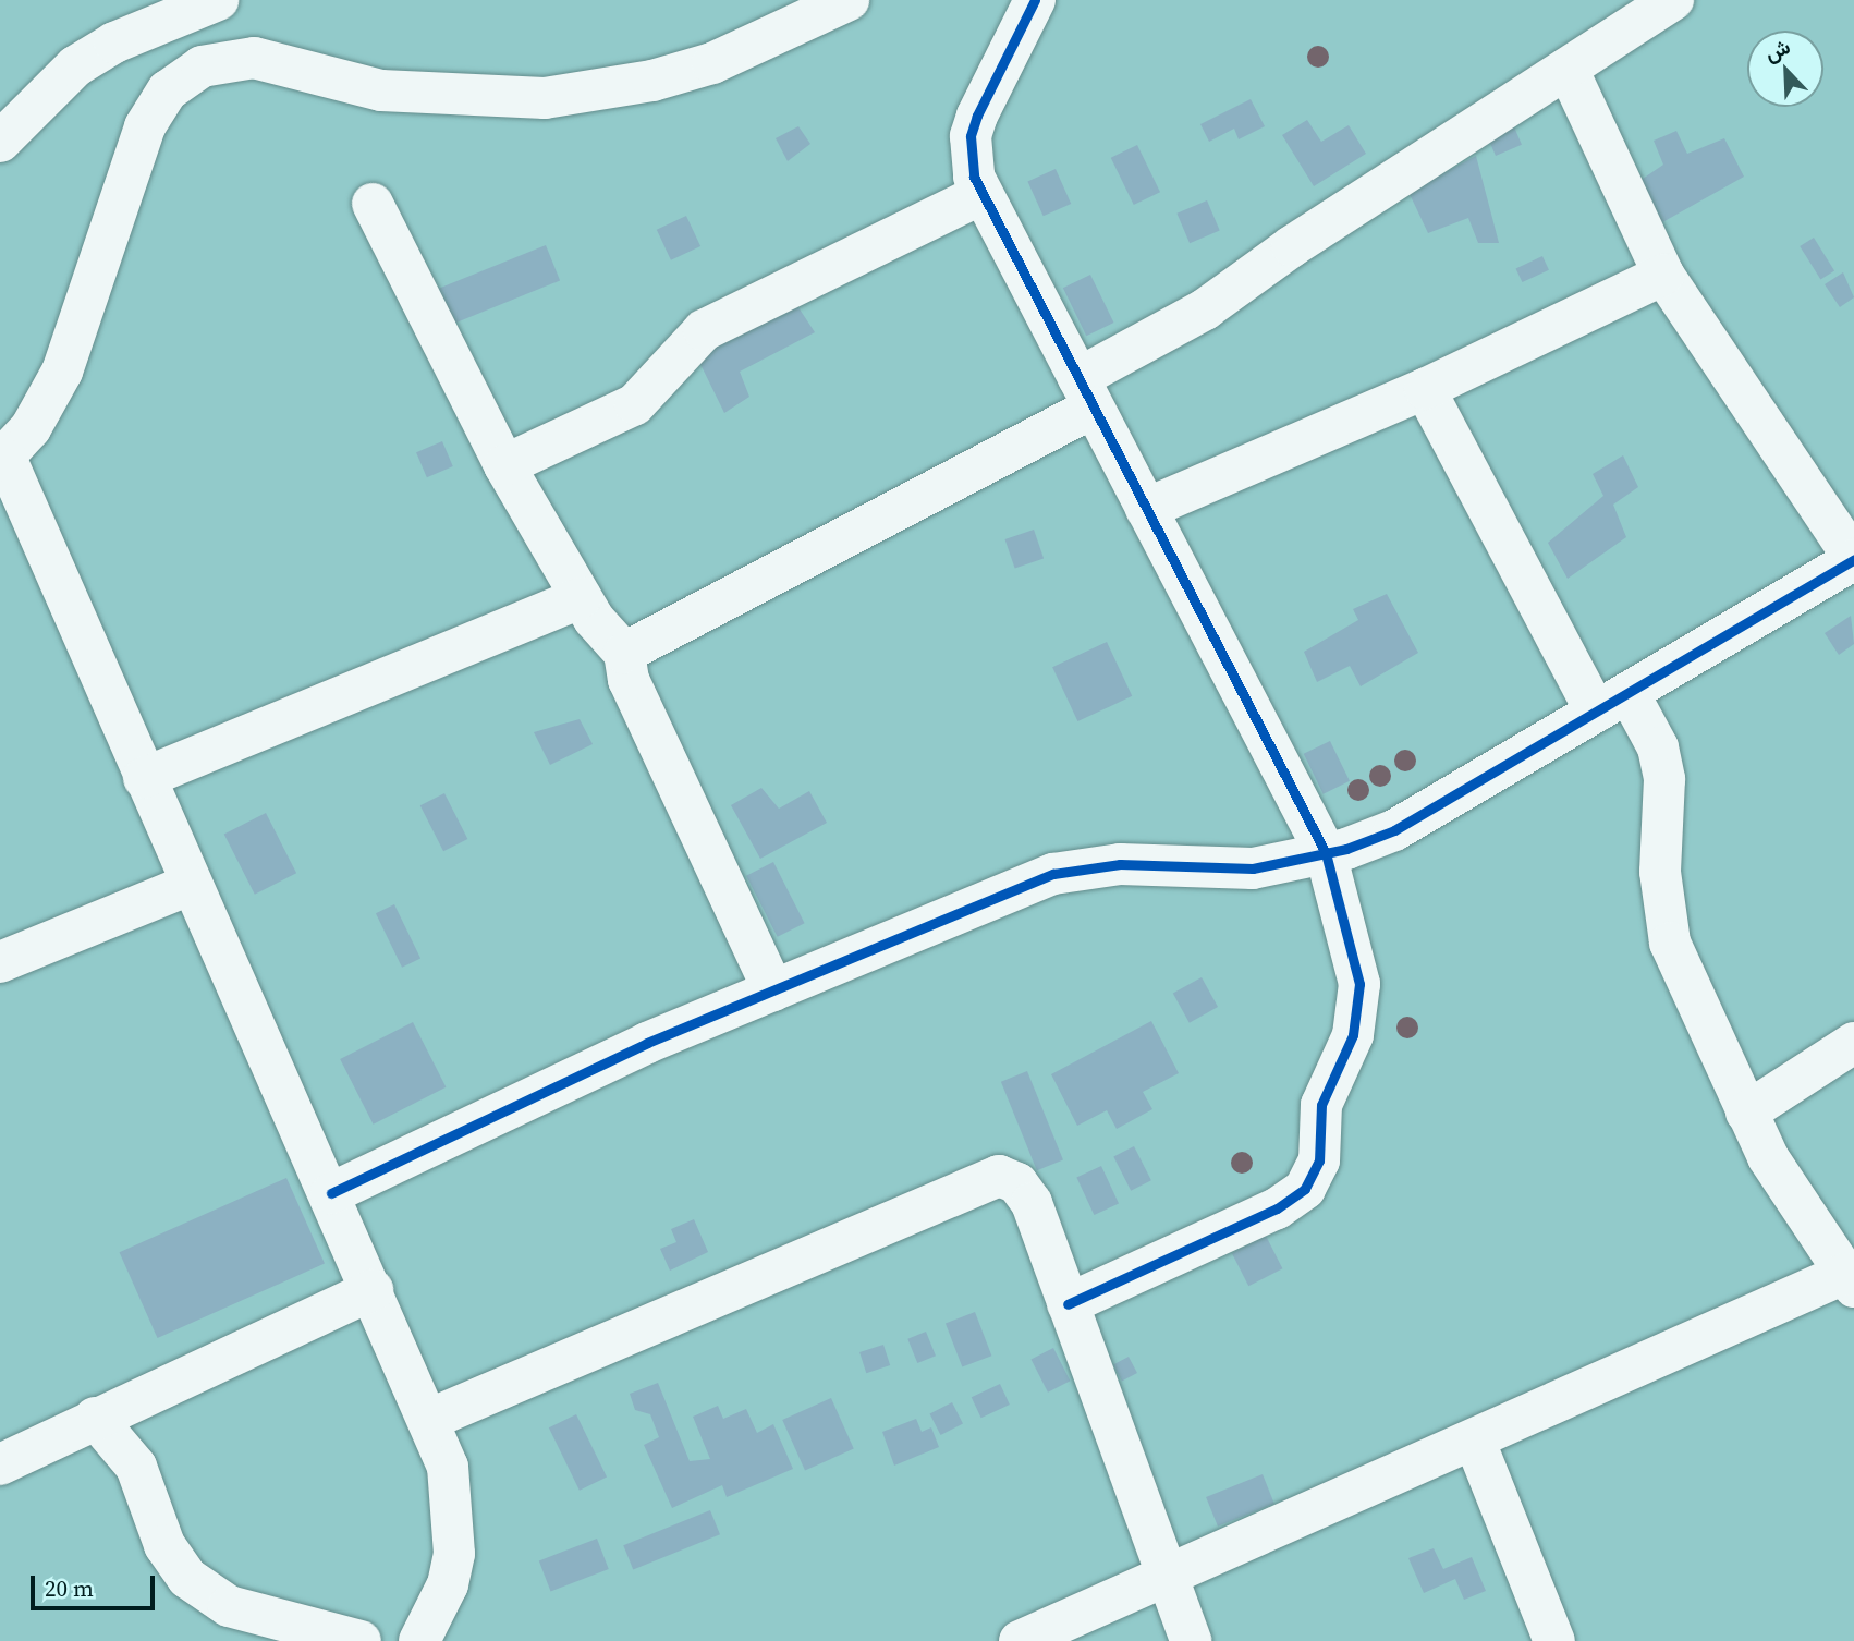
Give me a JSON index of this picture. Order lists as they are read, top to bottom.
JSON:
{
  "scale_bar": "20 m",
  "north": "top left"
}
